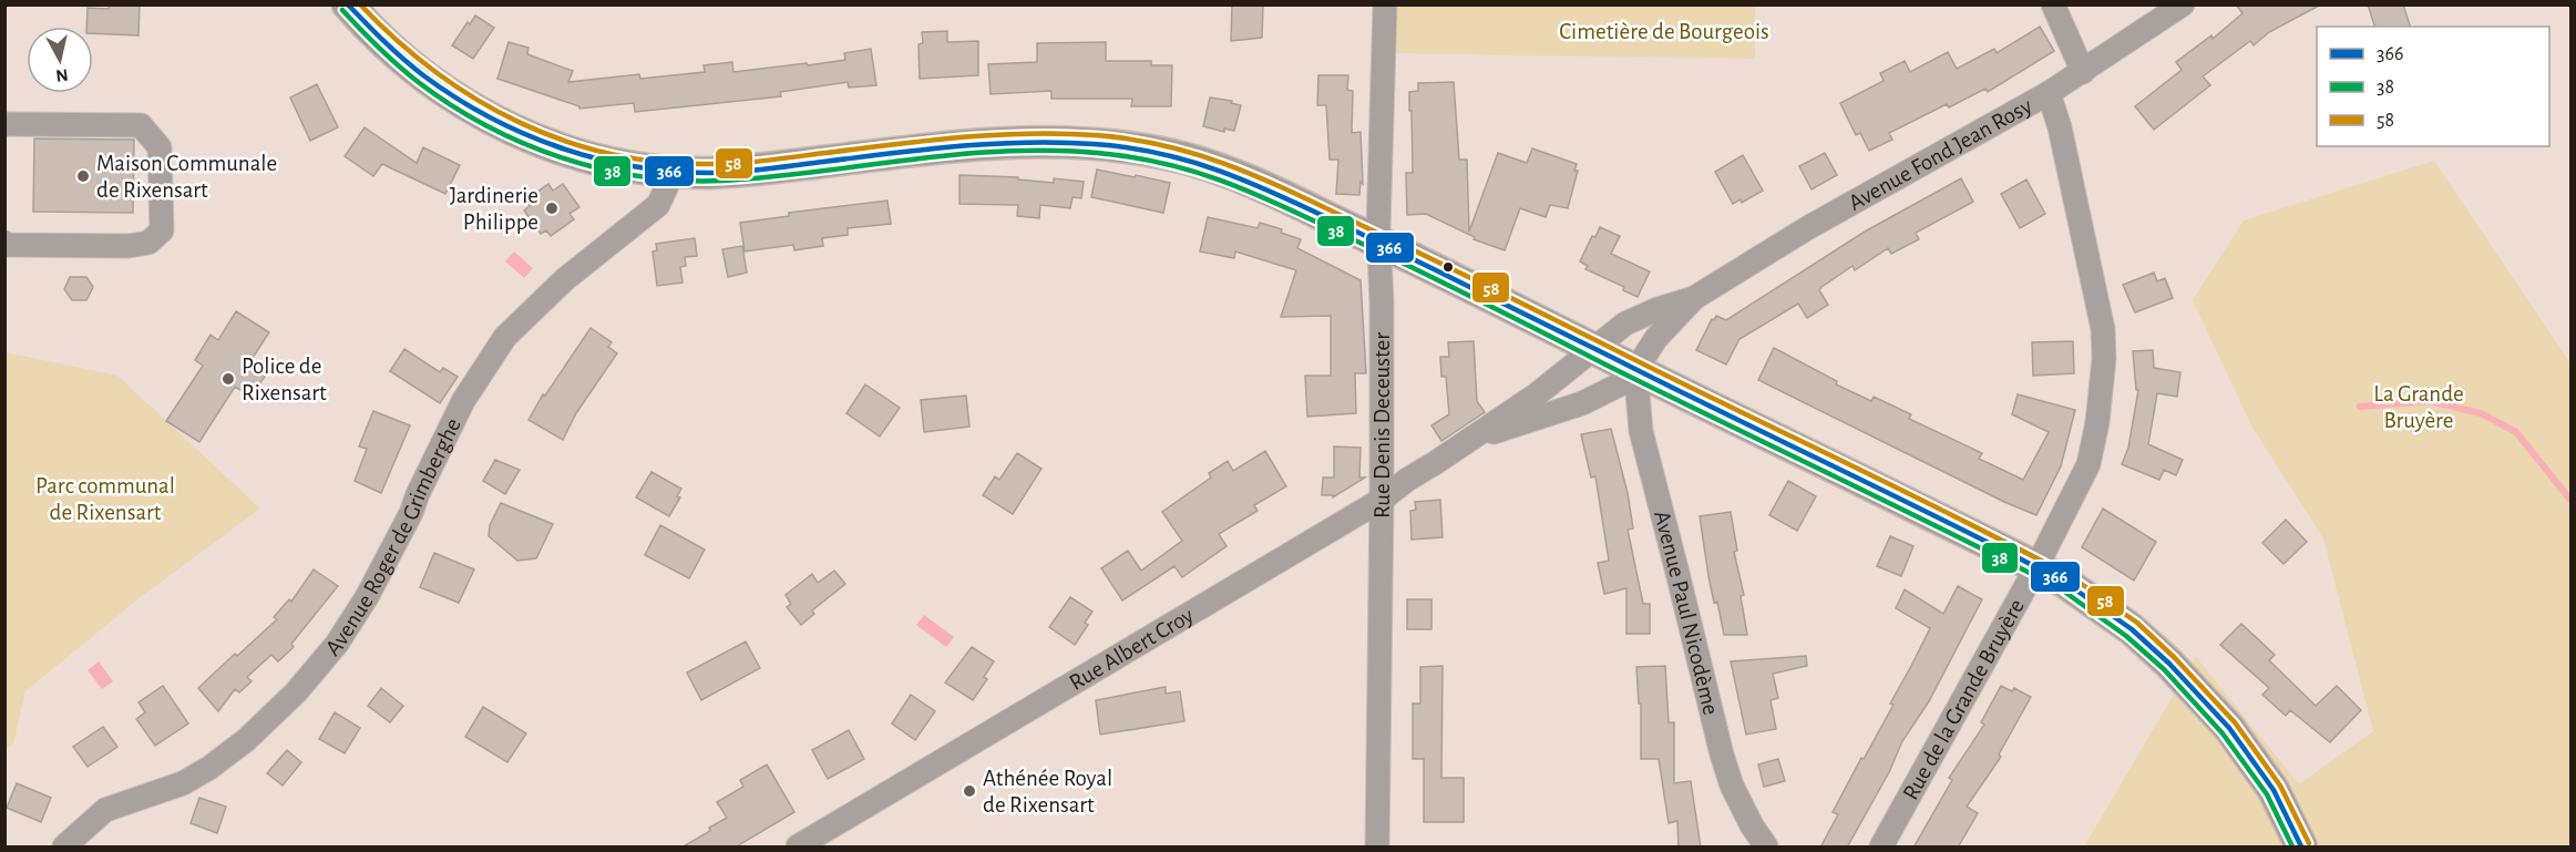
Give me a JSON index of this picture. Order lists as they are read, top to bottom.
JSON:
{
  "streets": {
    "street": [
      "Avenue Fond Jean Rosy",
      "Rue Denis Deceuster",
      "Avenue Roger de Grimberghe",
      "Avenue Paul Nicodème",
      "Rue Albert Croy",
      "Rue de la Grande Bruyère"
    ]
  },
  "crossings": [
    ["Avenue Fond Jean Rosy", "Avenue Paul Nicodème"],
    ["Avenue Fond Jean Rosy", "Rue Albert Croy"],
    ["Avenue Fond Jean Rosy", "Rue de la Grande Bruyère"],
    ["Rue Denis Deceuster", "Rue Albert Croy"],
    ["Avenue Paul Nicodème", "Rue Albert Croy"]
  ],
  "parks": ["Cimetière de Bourgeois", "La Grande Bruyère", "Parc communal de Rixensart"],
  "places": [
    "Maison Communale de Rixensart",
    "Jardinerie Philippe",
    "Police de Rixensart",
    "Athénée Royal de Rixensart"
  ],
  "lines": ["transit line 366", "transit line 58", "transit line 38"],
  "legend": ["366", "38", "58"],
  "north": "bottom"
}
